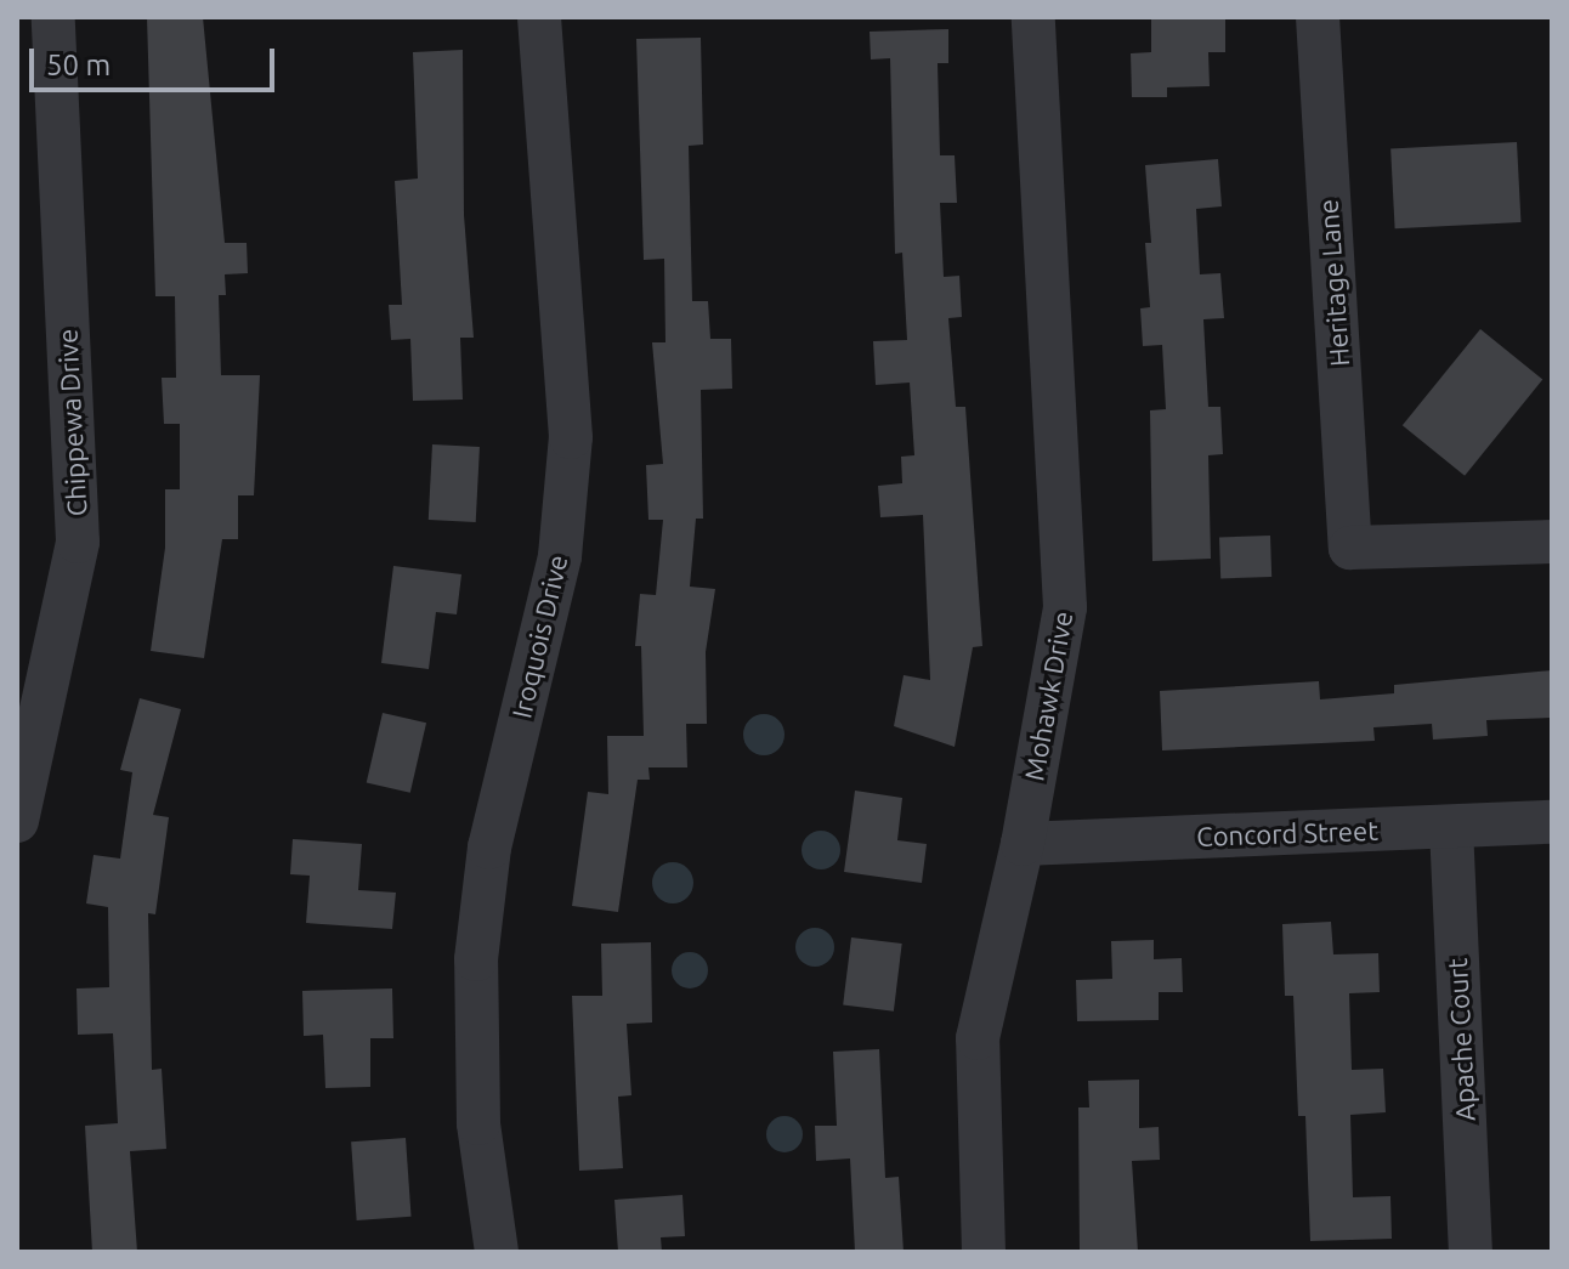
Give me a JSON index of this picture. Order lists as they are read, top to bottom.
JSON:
{
  "streets": {
    "street": [
      "Heritage Lane",
      "Chippewa Drive",
      "Iroquois Drive",
      "Mohawk Drive",
      "Concord Street",
      "Apache Court"
    ]
  },
  "crossings": [
    ["Mohawk Drive", "Concord Street"],
    ["Concord Street", "Apache Court"]
  ],
  "scale_bar": "50 m"
}
